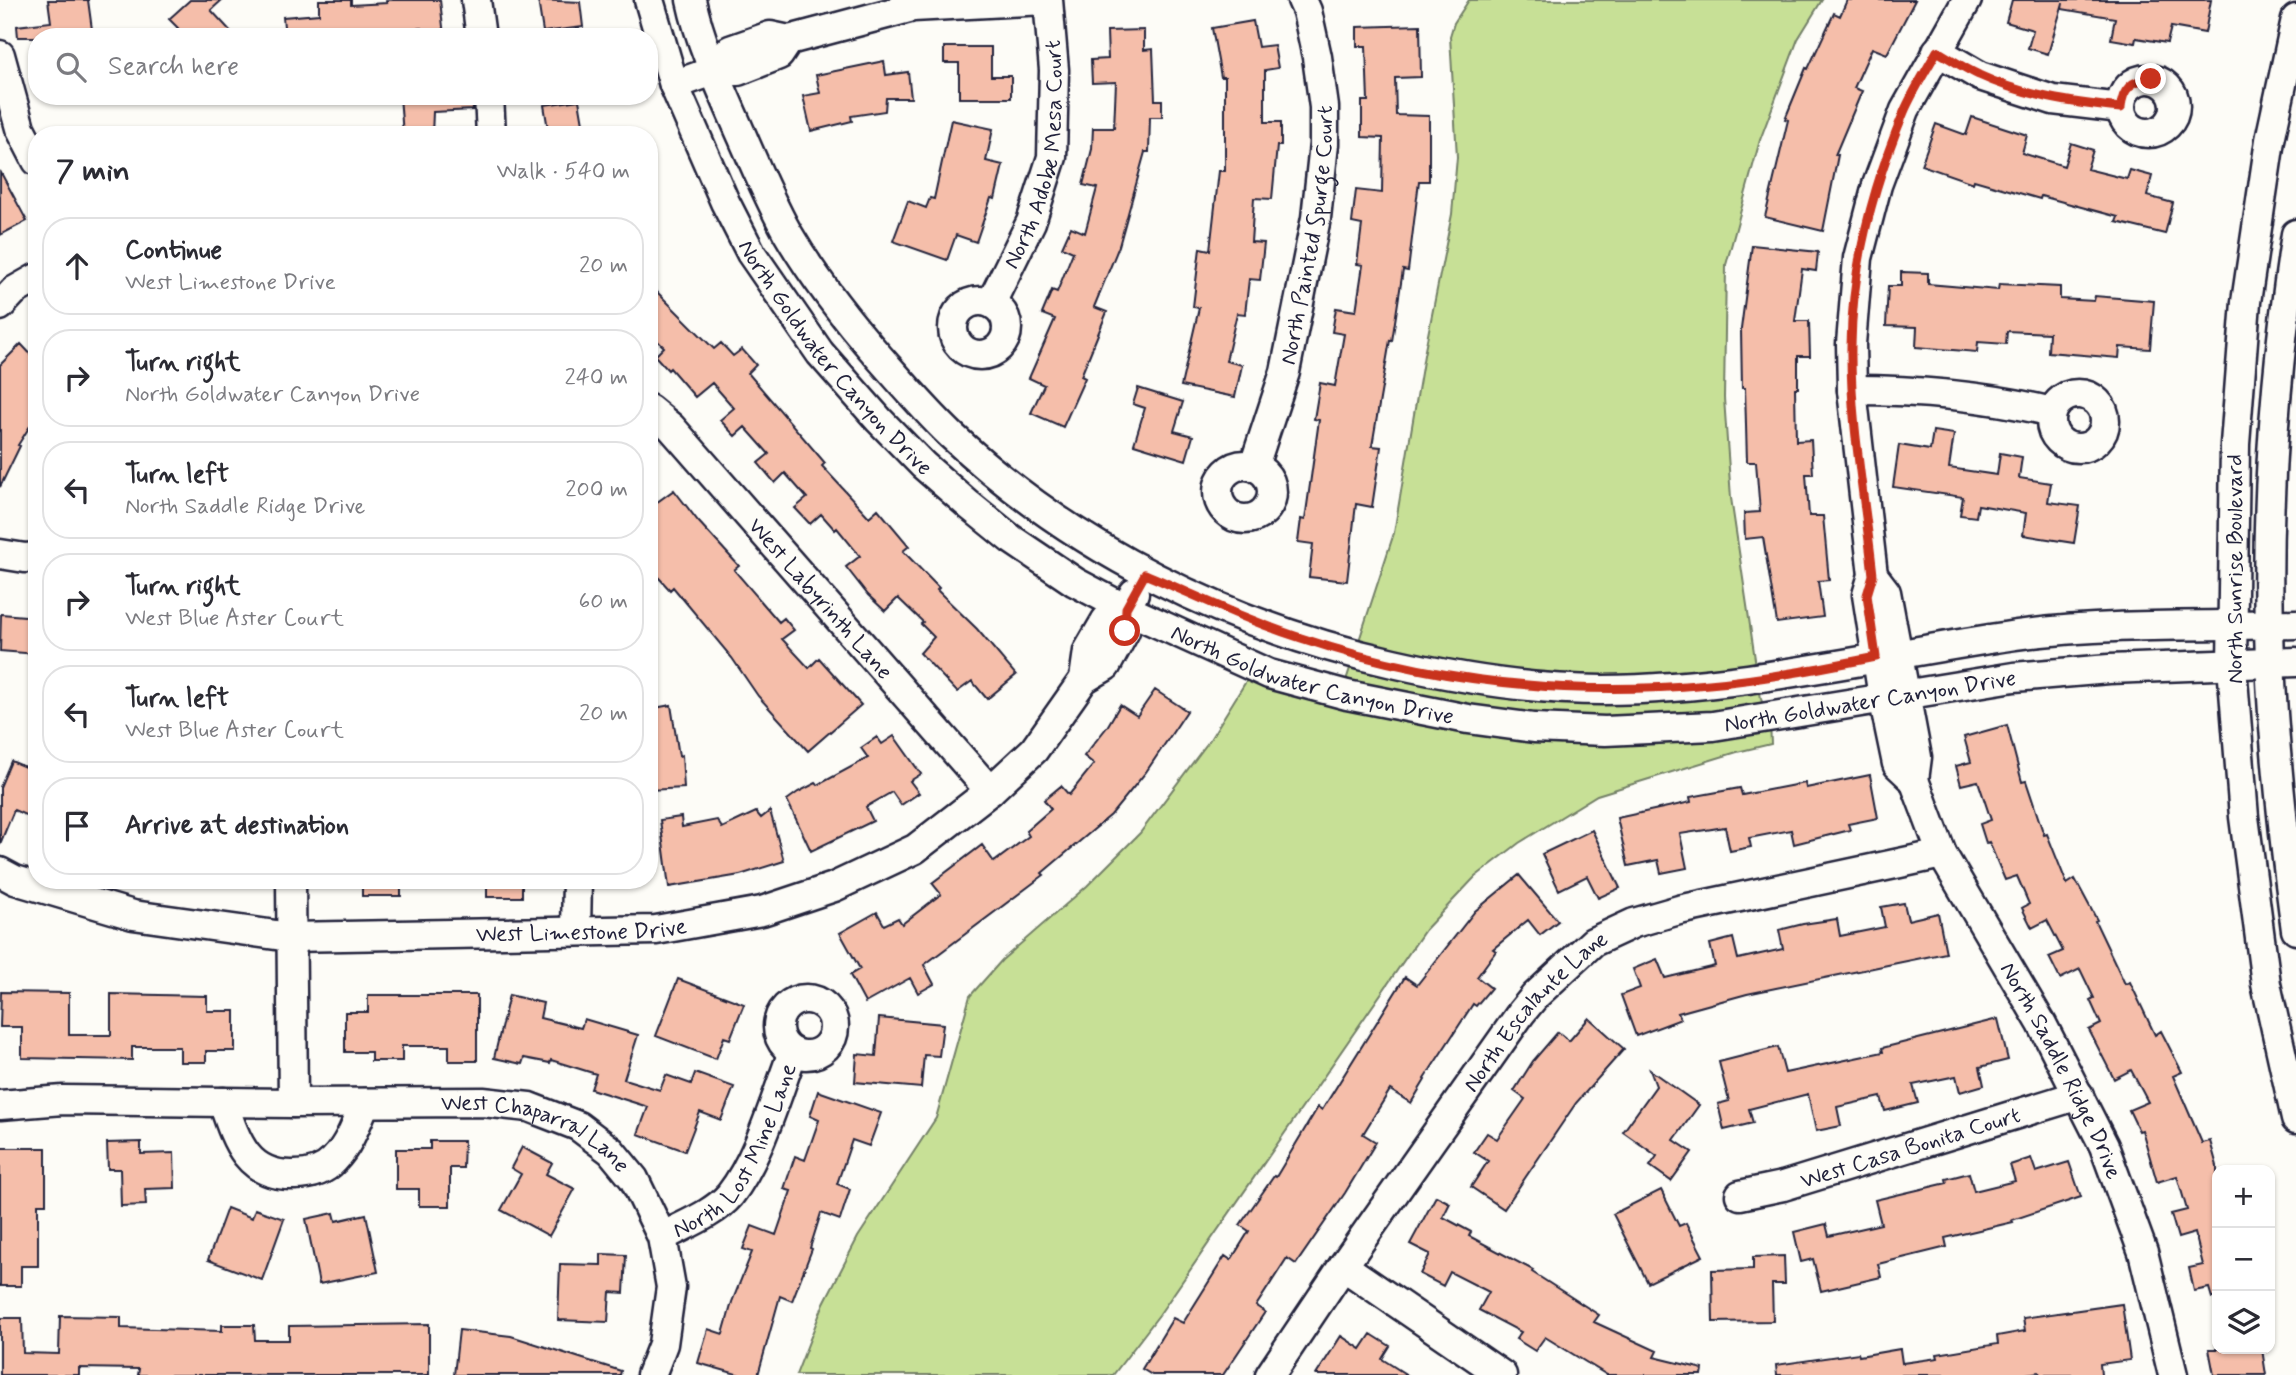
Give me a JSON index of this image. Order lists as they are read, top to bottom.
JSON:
{
  "streets": {
    "street": [
      "North Adobe Mesa Court",
      "North Painted Spurge Court",
      "North Goldwater Canyon Drive",
      "North Sunrise Boulevard",
      "West Labyrinth Lane",
      "West Limestone Drive",
      "North Escalante Lane",
      "North Saddle Ridge Drive",
      "West Chaparral Lane",
      "North Lost Mine Lane",
      "West Casa Bonita Court"
    ]
  },
  "crossings": [
    ["North Goldwater Canyon Drive", "North Sunrise Boulevard"],
    ["North Goldwater Canyon Drive", "West Limestone Drive"],
    ["North Goldwater Canyon Drive", "North Saddle Ridge Drive"],
    ["West Labyrinth Lane", "West Limestone Drive"],
    ["North Escalante Lane", "North Saddle Ridge Drive"],
    ["North Saddle Ridge Drive", "West Casa Bonita Court"],
    ["West Chaparral Lane", "North Lost Mine Lane"]
  ],
  "page": {
    "search": "Search here",
    "heading": ["7 min", "Walk · 540 m"],
    "list": [
      ["Continue", "West Limestone Drive", "20 m"],
      ["Turn right", "North Goldwater Canyon Drive", "240 m"],
      ["Turn left", "North Saddle Ridge Drive", "200 m"],
      ["Turn right", "West Blue Aster Court", "60 m"],
      ["Turn left", "West Blue Aster Court", "20 m"],
      "Arrive at destination"
    ],
    "map_buttons": ["+", "−"]
  }
}
